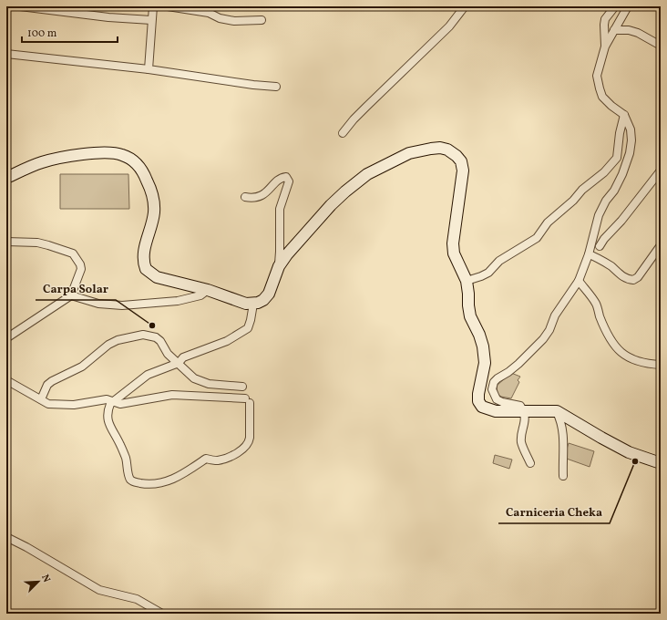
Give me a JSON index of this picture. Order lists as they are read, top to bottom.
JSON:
{
  "places": ["Carpa Solar", "Carniceria Cheka"],
  "scale_bar": "100 m",
  "north": "top right"
}
